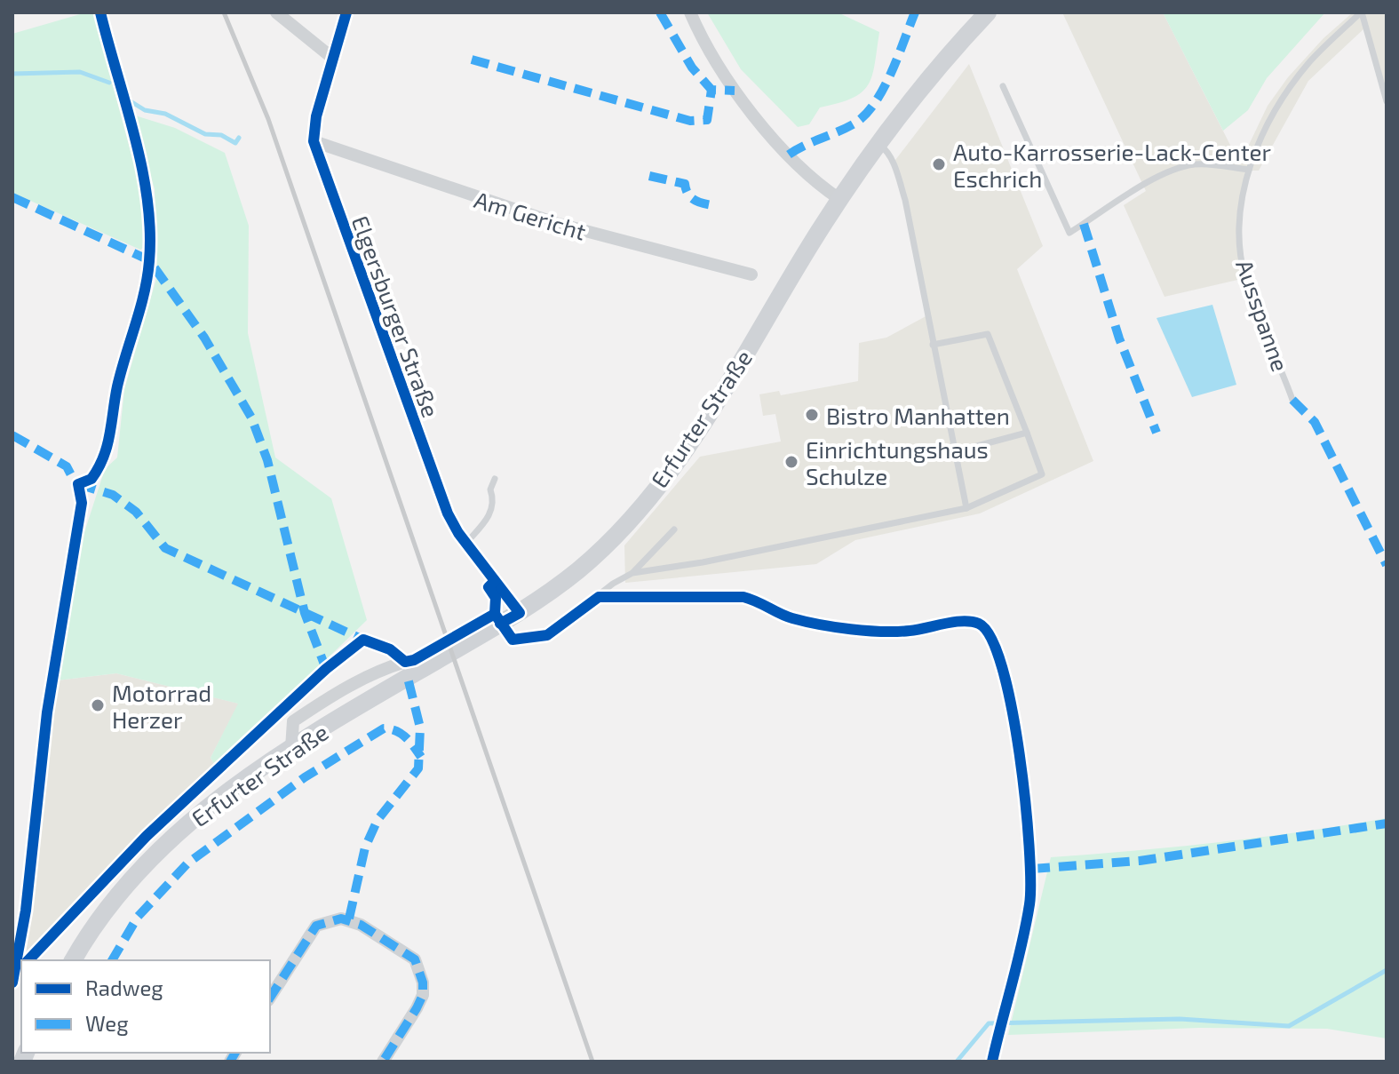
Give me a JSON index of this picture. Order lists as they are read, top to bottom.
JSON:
{
  "streets": {
    "main road": ["Erfurter Straße"],
    "street": ["Am Gericht", "Elgersburger Straße"],
    "lane": ["Ausspanne"]
  },
  "crossings": [
    ["Am Gericht", "Elgersburger Straße"],
    ["Elgersburger Straße", "Erfurter Straße"]
  ],
  "places": [
    "Auto-Karrosserie-Lack-Center Eschrich",
    "Bistro Manhatten",
    "Einrichtungshaus Schulze",
    "Motorrad Herzer"
  ],
  "legend": ["Radweg", "Weg"]
}
